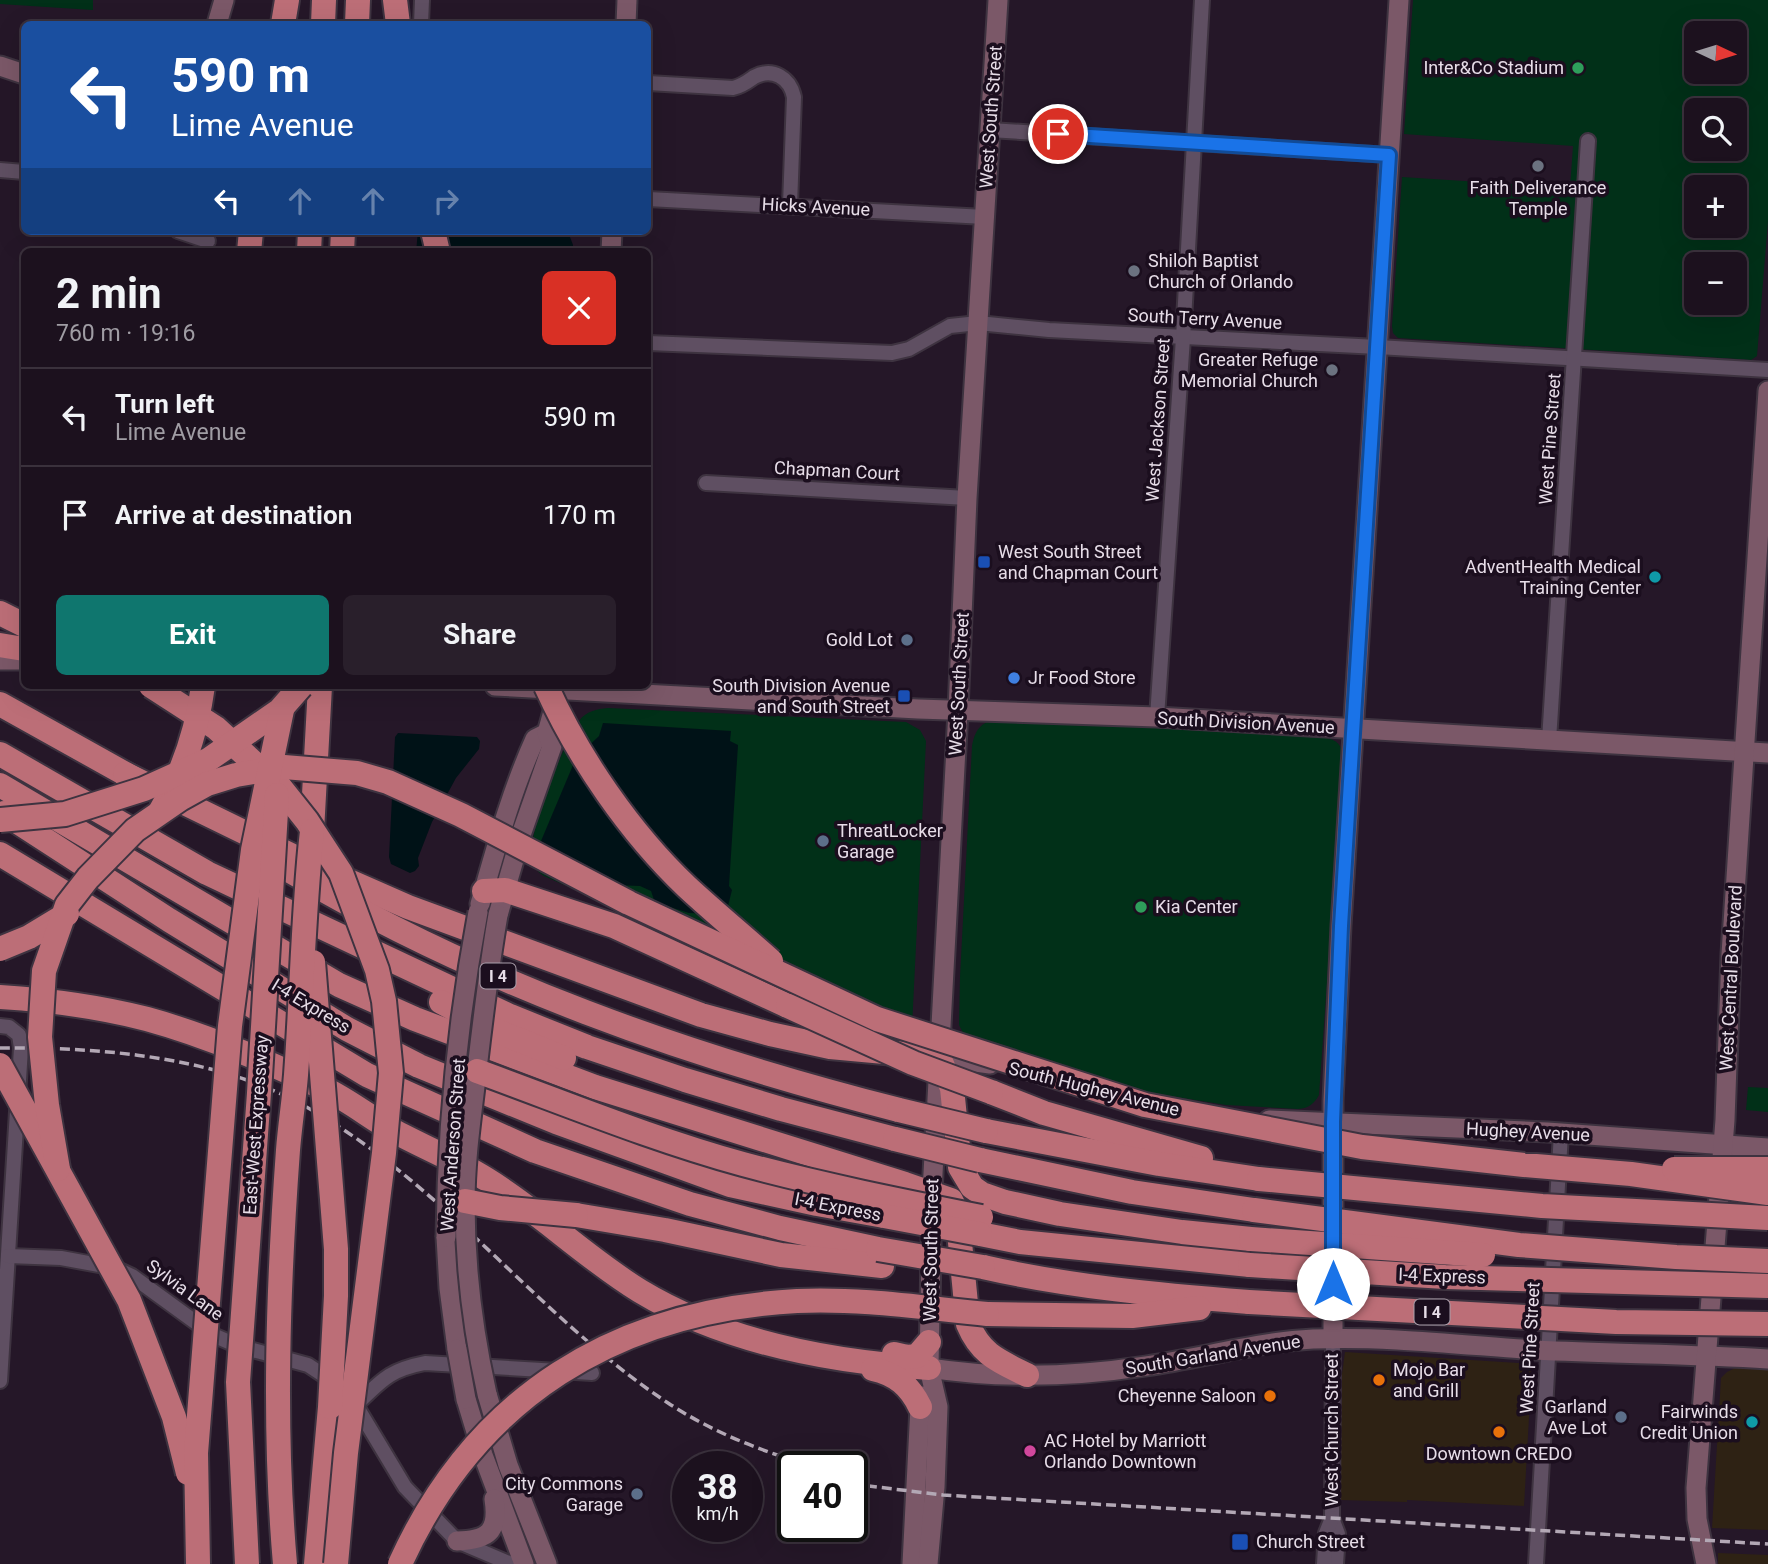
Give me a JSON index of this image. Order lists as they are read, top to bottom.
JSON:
{
  "streets": {
    "highway": ["I 4", "I-4 Express", "East-West Expressway"],
    "street": [
      "West South Street",
      "Hicks Avenue",
      "South Terry Avenue",
      "West Jackson Street",
      "West Pine Street",
      "Chapman Court",
      "South Division Avenue",
      "West Central Boulevard",
      "South Hughey Avenue",
      "Hughey Avenue",
      "West Anderson Street",
      "Sylvia Lane",
      "South Garland Avenue",
      "West Church Street"
    ]
  },
  "crossings": [
    ["West South Street", "Hicks Avenue"],
    ["West South Street", "South Terry Avenue"],
    ["West South Street", "Chapman Court"],
    ["West South Street", "South Division Avenue"],
    ["West South Street", "South Hughey Avenue"],
    ["West South Street", "South Garland Avenue"],
    ["South Terry Avenue", "West Jackson Street"],
    ["South Terry Avenue", "West Pine Street"],
    ["South Terry Avenue", "West Church Street"],
    ["West Jackson Street", "South Division Avenue"],
    ["West Pine Street", "South Division Avenue"],
    ["West Pine Street", "Hughey Avenue"],
    ["West Pine Street", "South Garland Avenue"],
    ["South Division Avenue", "West Central Boulevard"],
    ["South Division Avenue", "West Church Street"],
    ["West Central Boulevard", "Hughey Avenue"],
    ["West Central Boulevard", "South Garland Avenue"],
    ["South Hughey Avenue", "Hughey Avenue"],
    ["South Hughey Avenue", "West Church Street"],
    ["Hughey Avenue", "West Church Street"],
    ["South Garland Avenue", "West Church Street"]
  ],
  "places": {
    "other": [
      "Inter&Co Stadium",
      "Faith Deliverance Temple",
      "Shiloh Baptist Church of Orlando",
      "Greater Refuge Memorial Church",
      "AdventHealth Medical Training Center",
      "Gold Lot",
      "Jr Food Store",
      "ThreatLocker Garage",
      "Kia Center",
      "Mojo Bar and Grill",
      "Cheyenne Saloon",
      "Garland Ave Lot",
      "Fairwinds Credit Union",
      "Downtown CREDO",
      "AC Hotel by Marriott Orlando Downtown",
      "City Commons Garage"
    ],
    "transit": ["West South Street and Chapman Court", "South Division Avenue and South Street", "Church Street"]
  },
  "north": "right",
  "page": {
    "map_buttons": ["+", "−"],
    "turn": ["590 m", "Lime Avenue"],
    "heading": ["2 min", "760 m · 19:16"],
    "list": [
      {
        "name": "Turn left",
        "note": "Lime Avenue",
        "value": "590 m"
      },
      {
        "name": "Arrive at destination",
        "value": "170 m"
      }
    ],
    "buttons": ["Exit", "Share"],
    "speed": "38 km/h",
    "limit": "40"
  }
}
